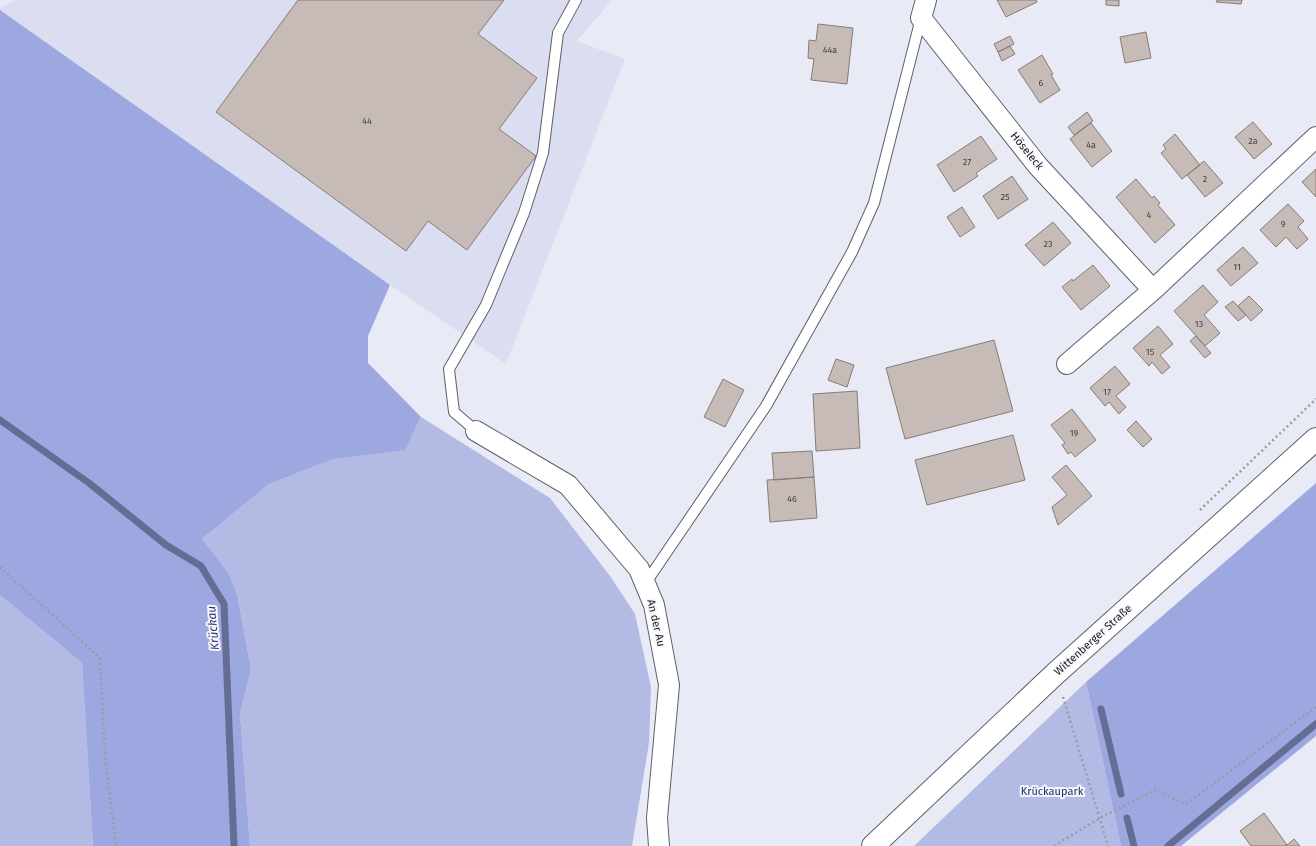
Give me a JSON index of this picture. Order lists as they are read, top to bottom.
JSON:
{
  "streets": {
    "main road": ["Wittenberger Straße"],
    "street": ["Höseleck", "An der Au"]
  },
  "water": ["Krückau"],
  "parks": ["Krückaupark"],
  "house_numbers": [
    "44a",
    "6",
    "44",
    "2a",
    "4a",
    "27",
    "2",
    "25",
    "4",
    "9",
    "23",
    "11",
    "13",
    "15",
    "17",
    "19",
    "46"
  ]
}
